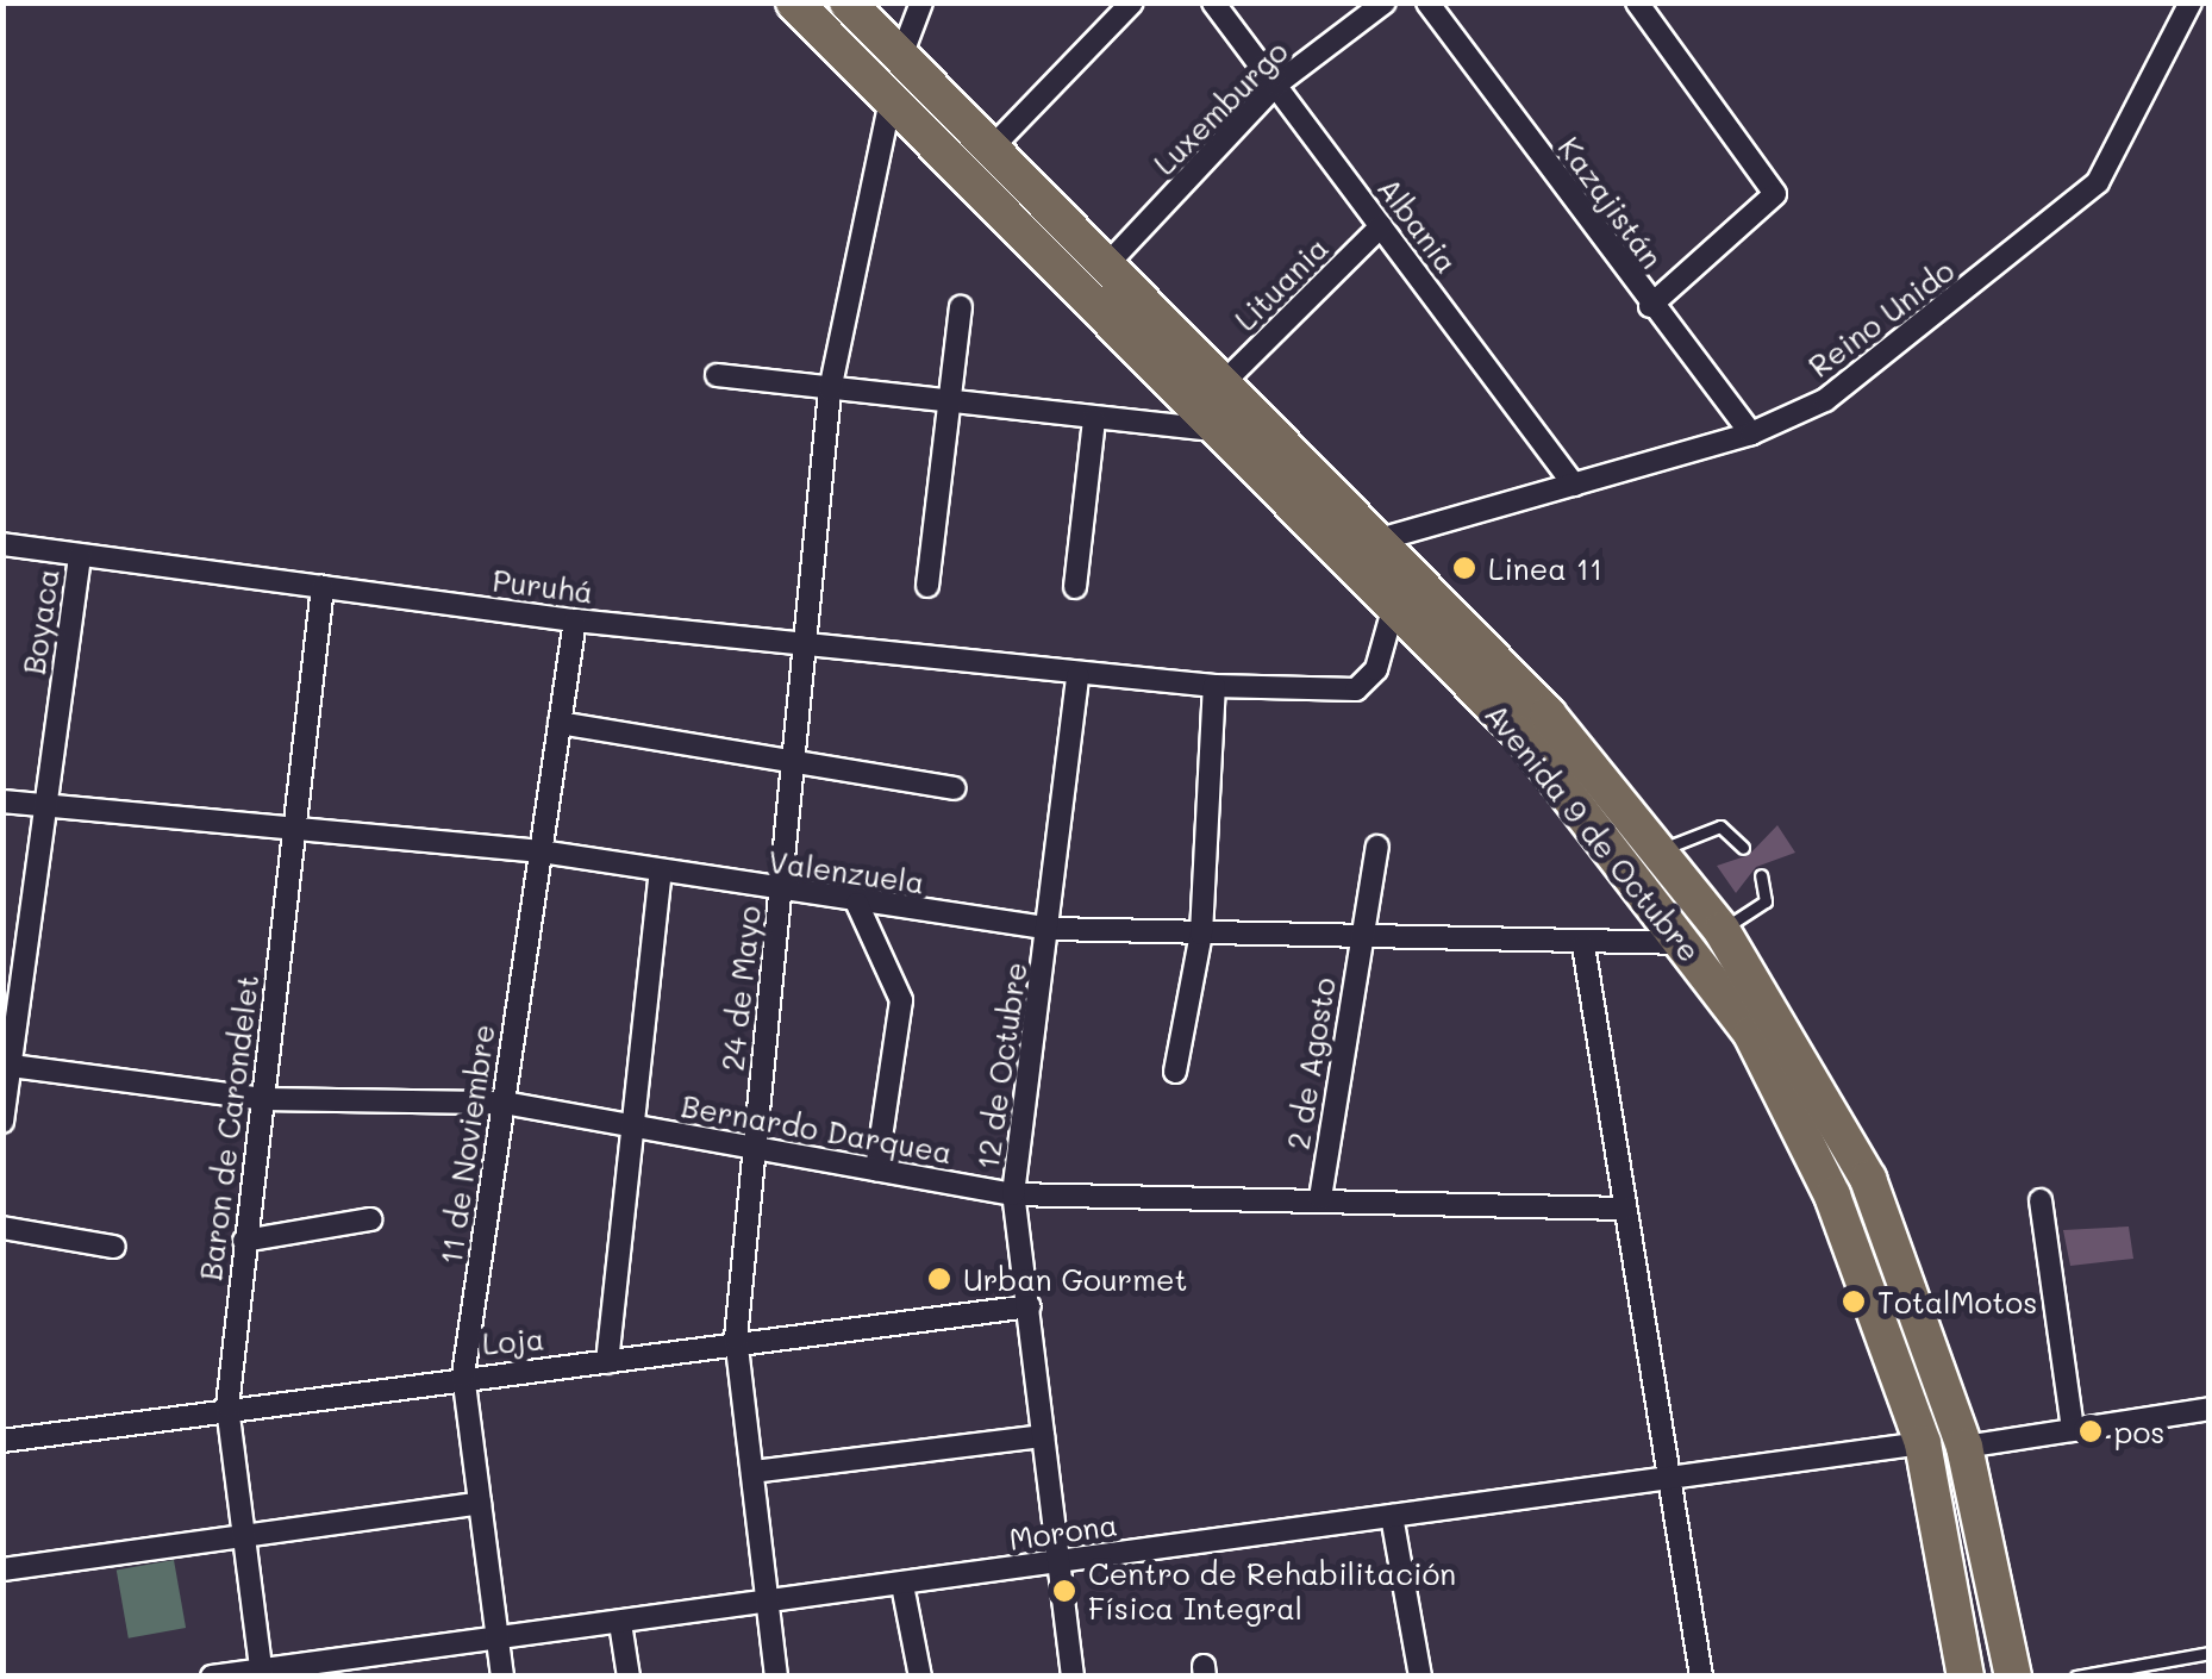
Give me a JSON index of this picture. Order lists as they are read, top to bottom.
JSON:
{
  "streets": {
    "main road": ["Avenida 9 de Octubre"],
    "street": [
      "Luxemburgo",
      "Kazajistán",
      "Albania",
      "Lituania",
      "Reino Unido",
      "Puruhá",
      "Boyaca",
      "Valenzuela",
      "24 de Mayo",
      "2 de Agosto",
      "12 de Octubre",
      "Baron de Carondelet",
      "Bernardo Darquea",
      "11 de Noviembre",
      "Loja",
      "Morona"
    ]
  },
  "crossings": [
    ["Luxemburgo", "Albania"],
    ["Luxemburgo", "Avenida 9 de Octubre"],
    ["Kazajistán", "Reino Unido"],
    ["Albania", "Lituania"],
    ["Albania", "Reino Unido"],
    ["Lituania", "Avenida 9 de Octubre"],
    ["Reino Unido", "Avenida 9 de Octubre"],
    ["Puruhá", "Boyaca"],
    ["Puruhá", "Avenida 9 de Octubre"],
    ["Puruhá", "24 de Mayo"],
    ["Puruhá", "12 de Octubre"],
    ["Puruhá", "Baron de Carondelet"],
    ["Puruhá", "11 de Noviembre"],
    ["Boyaca", "Valenzuela"],
    ["Boyaca", "Bernardo Darquea"],
    ["Avenida 9 de Octubre", "Valenzuela"],
    ["Avenida 9 de Octubre", "24 de Mayo"],
    ["Avenida 9 de Octubre", "Morona"],
    ["Valenzuela", "24 de Mayo"],
    ["Valenzuela", "2 de Agosto"],
    ["Valenzuela", "12 de Octubre"],
    ["Valenzuela", "Baron de Carondelet"],
    ["Valenzuela", "11 de Noviembre"],
    ["24 de Mayo", "Bernardo Darquea"],
    ["24 de Mayo", "Loja"],
    ["24 de Mayo", "Morona"],
    ["2 de Agosto", "Bernardo Darquea"],
    ["12 de Octubre", "Bernardo Darquea"],
    ["12 de Octubre", "Loja"],
    ["12 de Octubre", "Morona"],
    ["Baron de Carondelet", "Bernardo Darquea"],
    ["Baron de Carondelet", "Loja"],
    ["Baron de Carondelet", "Morona"],
    ["Bernardo Darquea", "11 de Noviembre"],
    ["11 de Noviembre", "Loja"],
    ["11 de Noviembre", "Morona"]
  ],
  "places": [
    "Linea 11",
    "Urban Gourmet",
    "TotalMotos",
    "pos",
    "Centro de Rehabilitación Física Integral"
  ]
}
